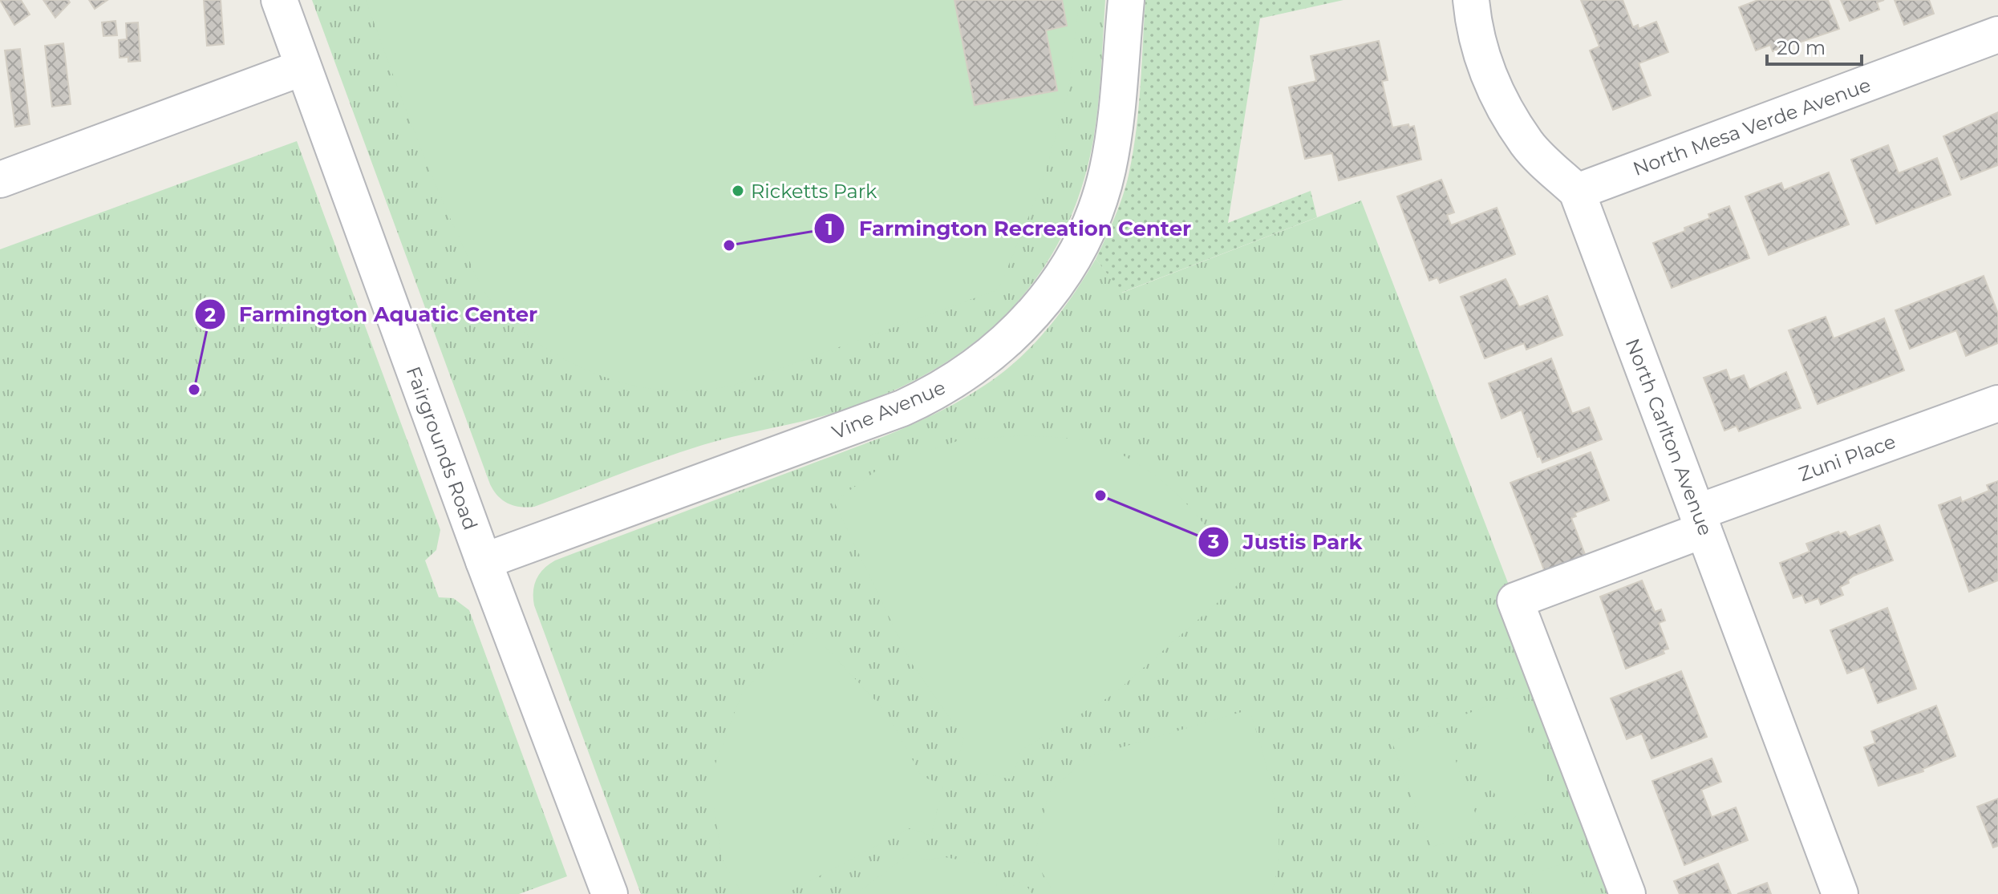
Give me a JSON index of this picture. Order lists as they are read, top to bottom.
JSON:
{
  "streets": {
    "street": [
      "North Mesa Verde Avenue",
      "Vine Avenue",
      "North Carlton Avenue",
      "Fairgrounds Road",
      "Zuni Place"
    ]
  },
  "crossings": [
    ["North Mesa Verde Avenue", "North Carlton Avenue"],
    ["Vine Avenue", "Fairgrounds Road"],
    ["North Carlton Avenue", "Zuni Place"]
  ],
  "places": [
    "Ricketts Park",
    "Farmington Recreation Center",
    "Farmington Aquatic Center",
    "Justis Park"
  ],
  "scale_bar": "20 m"
}
